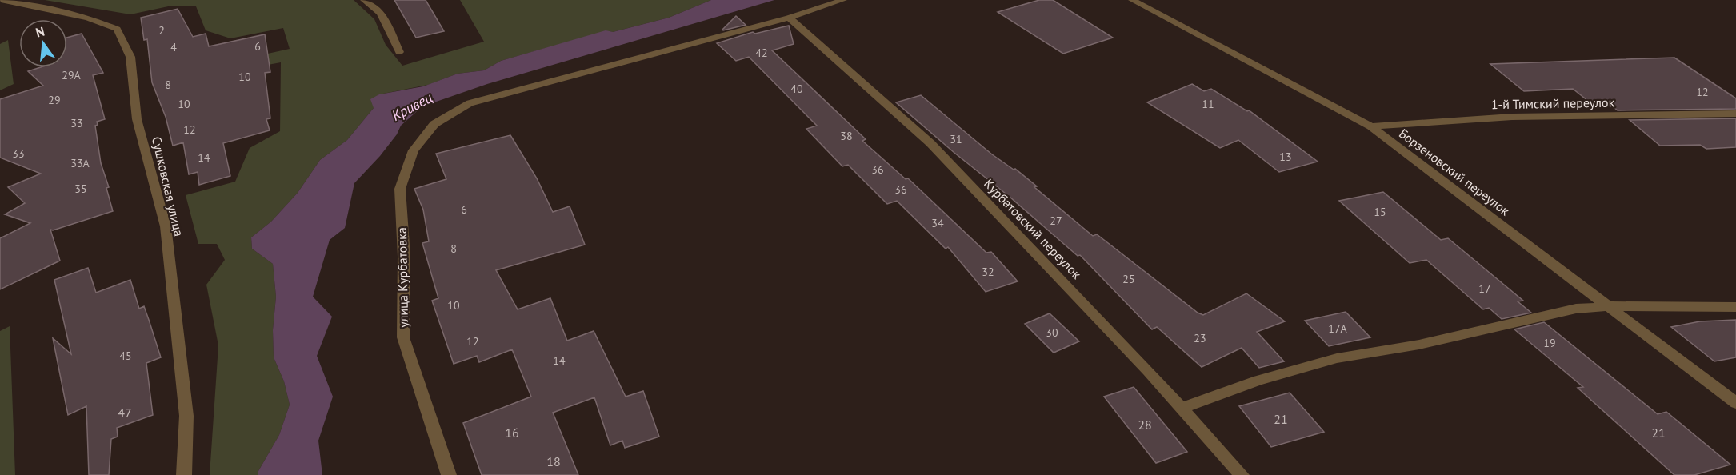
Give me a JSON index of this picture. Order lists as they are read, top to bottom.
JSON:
{
  "streets": {
    "street": [
      "1-й Тимский переулок",
      "Борзеновский переулок",
      "Сушковская улица",
      "Курбатовский переулок",
      "улица Курбатовка"
    ]
  },
  "crossings": [
    ["1-й Тимский переулок", "Борзеновский переулок"],
    ["Курбатовский переулок", "улица Курбатовка"]
  ],
  "water": ["Кривец"],
  "house_numbers": [
    "2",
    "6",
    "4",
    "42",
    "29А",
    "10",
    "8",
    "40",
    "12",
    "29",
    "10",
    "11",
    "33",
    "12",
    "38",
    "31",
    "33",
    "13",
    "14",
    "33А",
    "36",
    "35",
    "36",
    "6",
    "15",
    "27",
    "34",
    "8",
    "32",
    "25",
    "17",
    "10",
    "17А",
    "30",
    "23",
    "12",
    "19",
    "45",
    "14",
    "47",
    "21",
    "28",
    "16",
    "21",
    "18"
  ],
  "north": "top"
}
